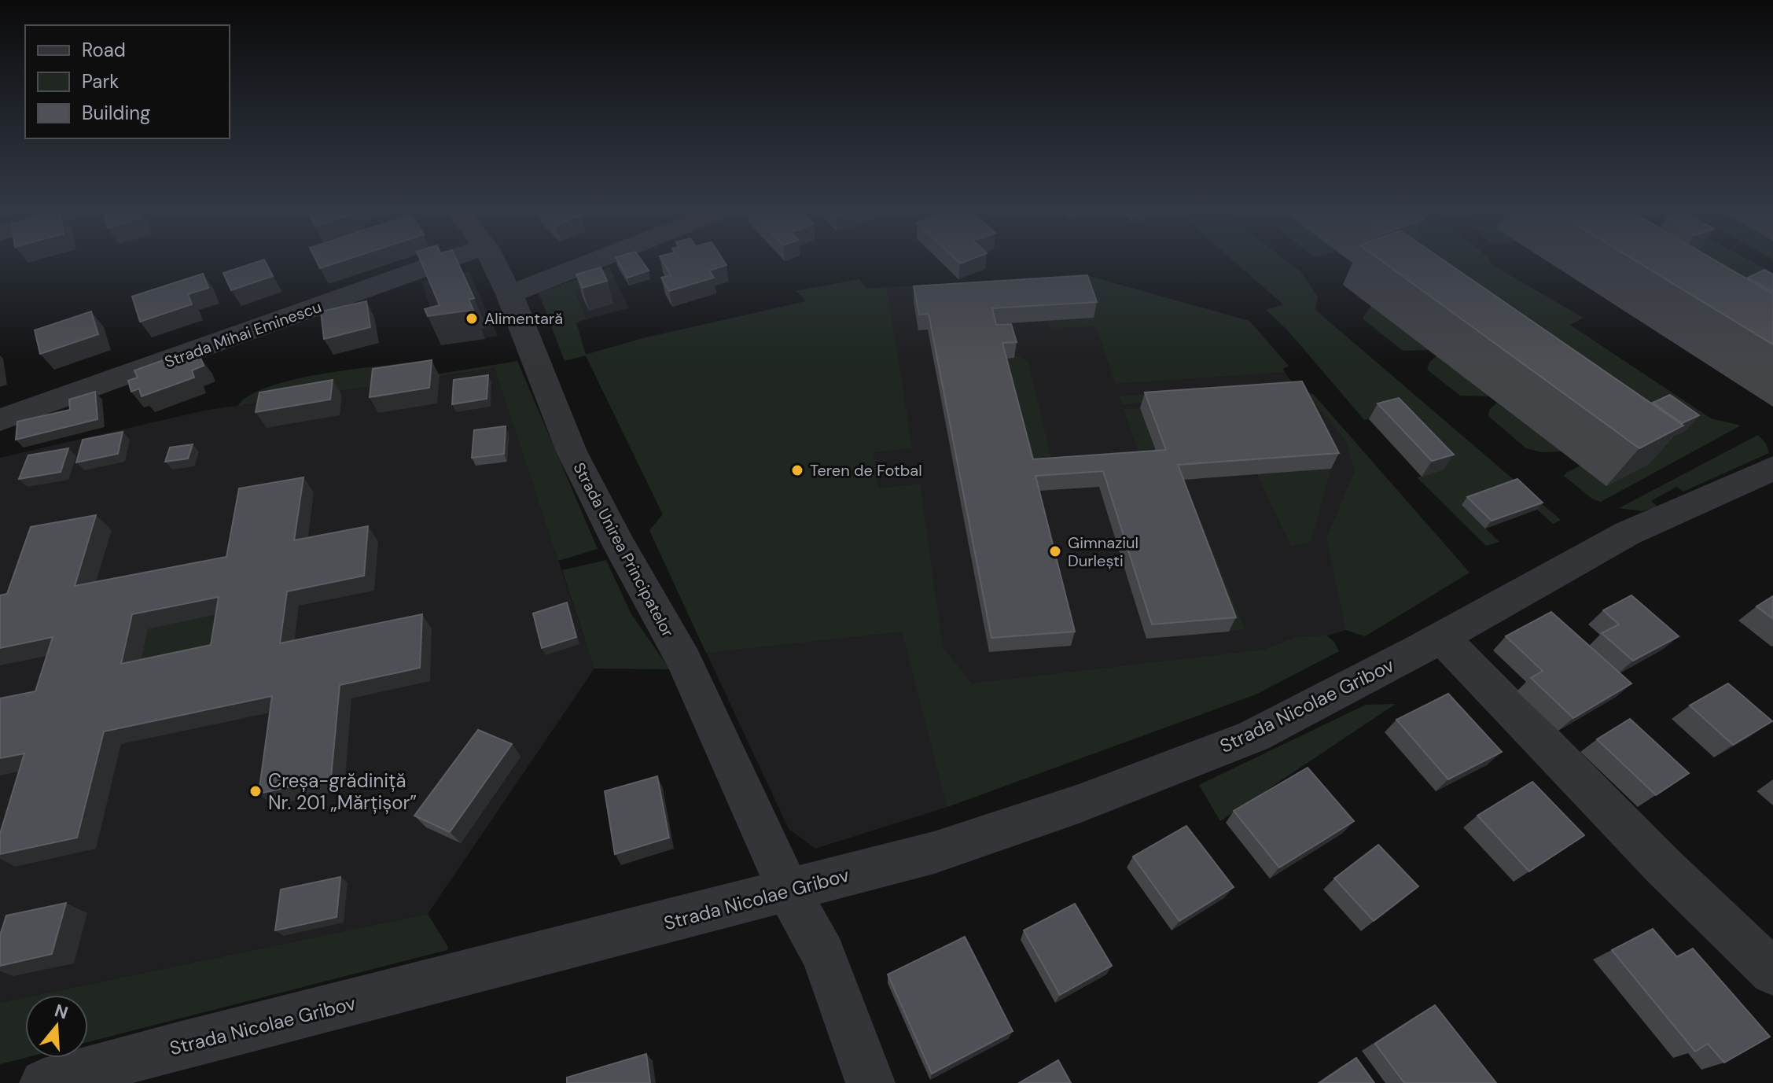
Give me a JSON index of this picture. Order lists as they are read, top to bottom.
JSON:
{
  "streets": {
    "street": ["Strada Mihai Eminescu", "Strada Unirea Principatelor", "Strada Nicolae Gribov"]
  },
  "crossings": [
    ["Strada Unirea Principatelor", "Strada Nicolae Gribov"]
  ],
  "places": [
    "Alimentară",
    "Teren de Fotbal",
    "Gimnaziul Durlești",
    "Creșa-grădiniță Nr. 201 „Mărțișor”"
  ],
  "legend": ["Road", "Park", "Building"],
  "north": "top"
}
